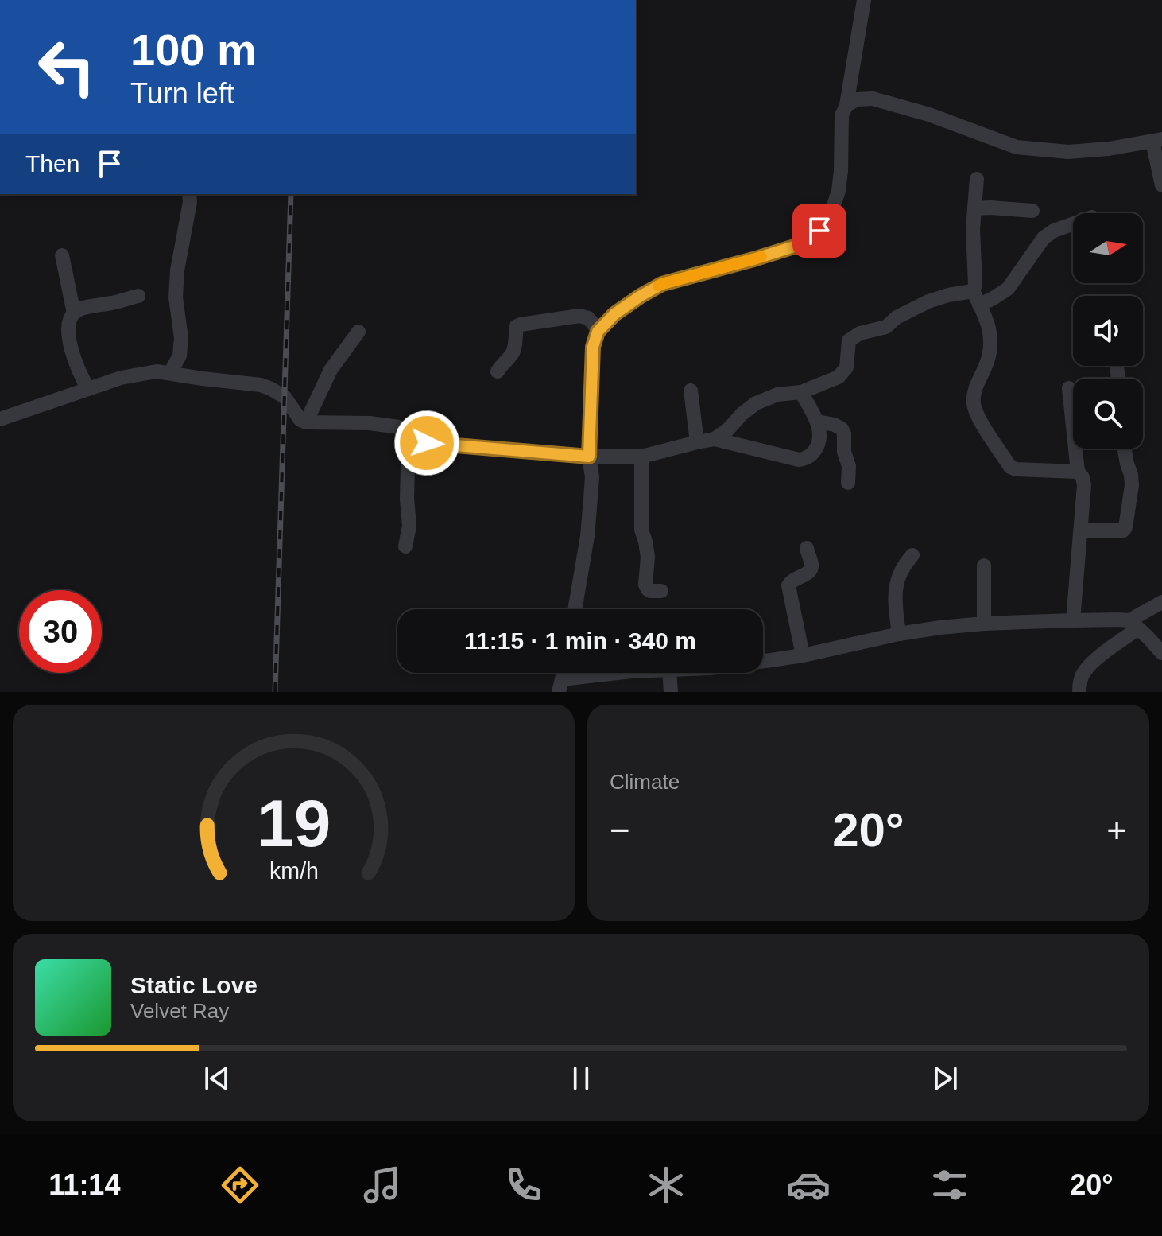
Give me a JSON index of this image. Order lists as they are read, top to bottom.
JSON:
{
  "north": "right",
  "page": {
    "turn": ["100 m", "Turn left"],
    "then": "Then",
    "limit": "30",
    "trip": "11:15 · 1 min · 340 m",
    "tile": "Climate",
    "heat": ["−", "20°", "+"],
    "song": ["Static Love", "Velvet Ray"],
    "tabs": ["11:14", "20°"],
    "gauge": ["19", "km/h"]
  }
}
